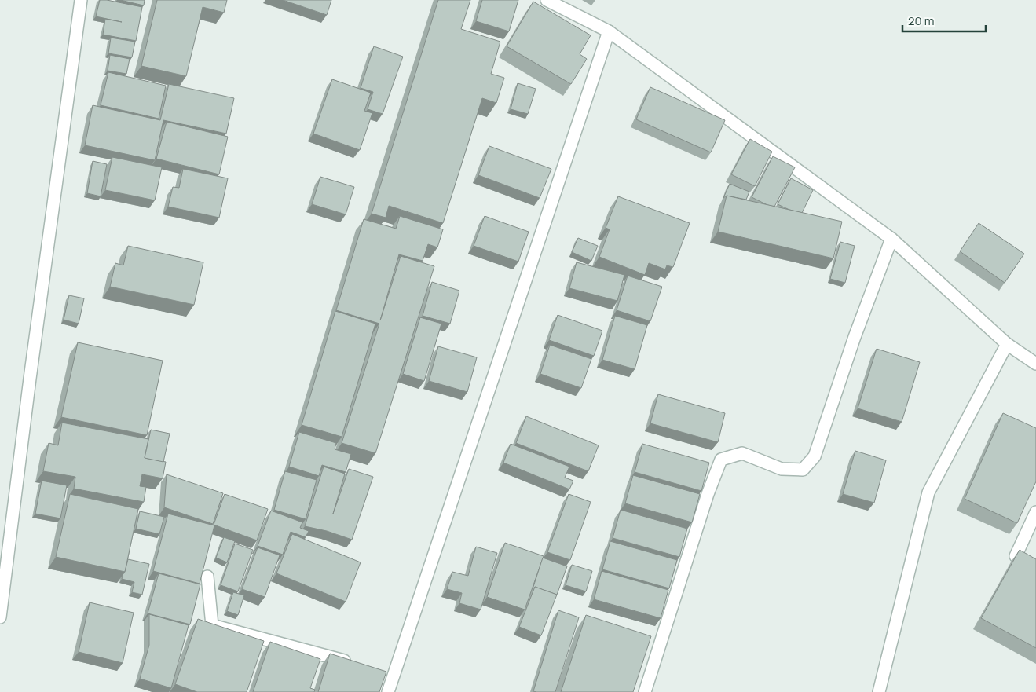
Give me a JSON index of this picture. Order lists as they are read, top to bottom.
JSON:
{
  "scale_bar": "20 m"
}
